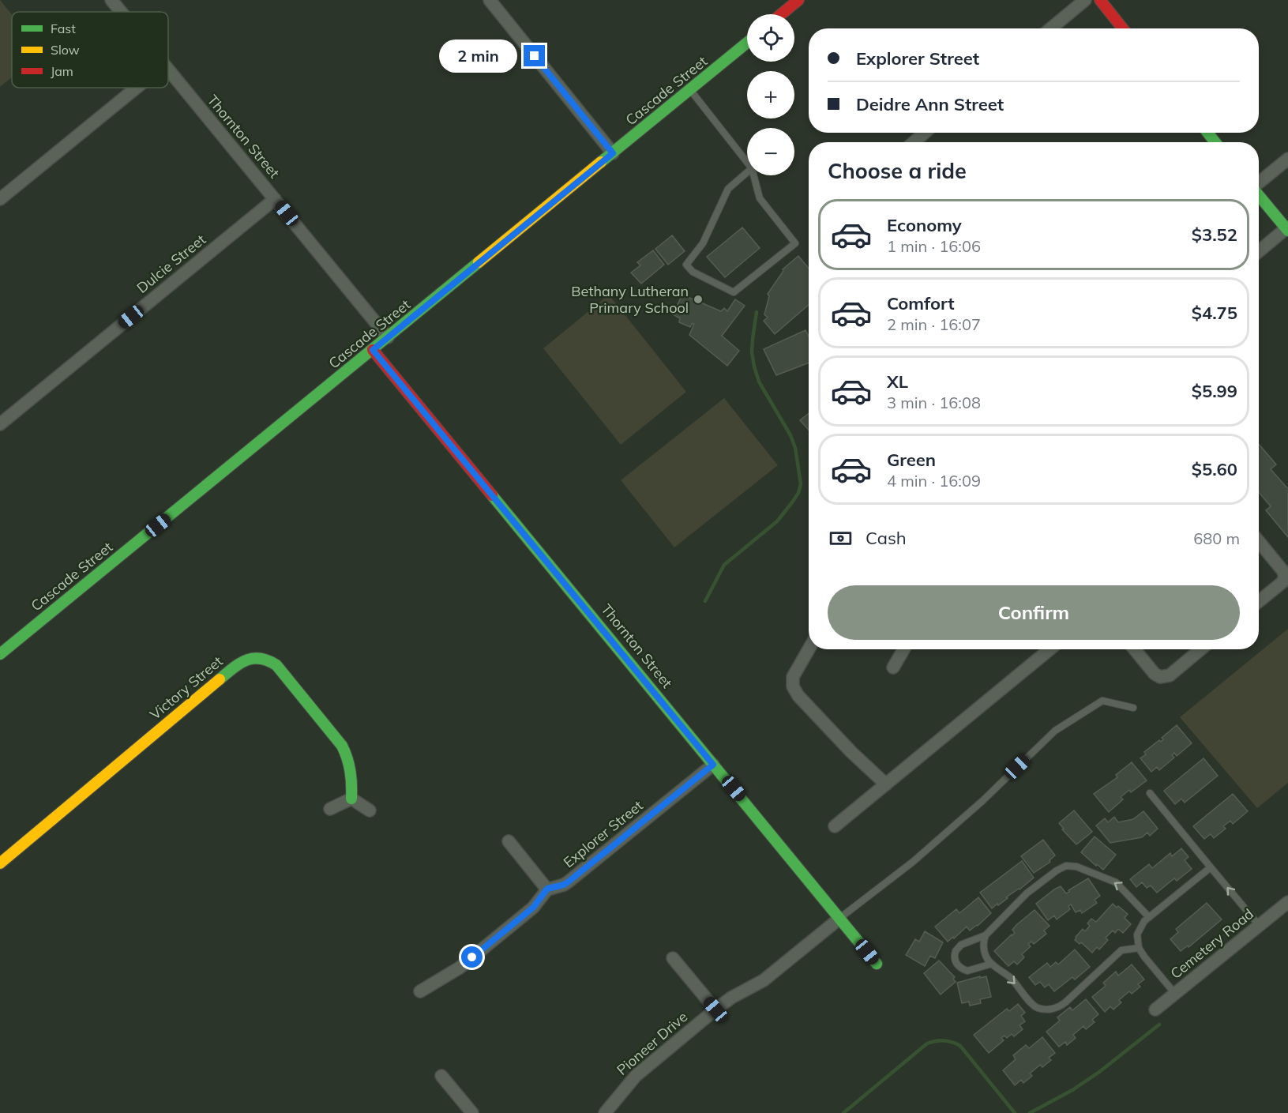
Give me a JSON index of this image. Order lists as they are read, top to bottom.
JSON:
{
  "streets": {
    "street": [
      "Cascade Street",
      "Thornton Street",
      "Dulcie Street",
      "Victory Street",
      "Explorer Street",
      "Cemetery Road",
      "Pioneer Drive"
    ]
  },
  "crossings": [
    ["Cascade Street", "Thornton Street"],
    ["Thornton Street", "Dulcie Street"],
    ["Thornton Street", "Explorer Street"],
    ["Thornton Street", "Pioneer Drive"]
  ],
  "places": ["Bethany Lutheran Primary School"],
  "legend": ["Fast", "Slow", "Jam"],
  "page": {
    "map_buttons": ["+", "−"],
    "banner": ["Explorer Street", "Deidre Ann Street"],
    "bubble": "2 min",
    "heading": "Choose a ride",
    "list": [
      {
        "name": "Economy",
        "note": "1 min · 16:06",
        "value": "$3.52"
      },
      {
        "name": "Comfort",
        "note": "2 min · 16:07",
        "value": "$4.75"
      },
      {
        "name": "XL",
        "note": "3 min · 16:08",
        "value": "$5.99"
      },
      {
        "name": "Green",
        "note": "4 min · 16:09",
        "value": "$5.60"
      }
    ],
    "pay": ["Cash", "680 m"],
    "buttons": "Confirm"
  }
}
